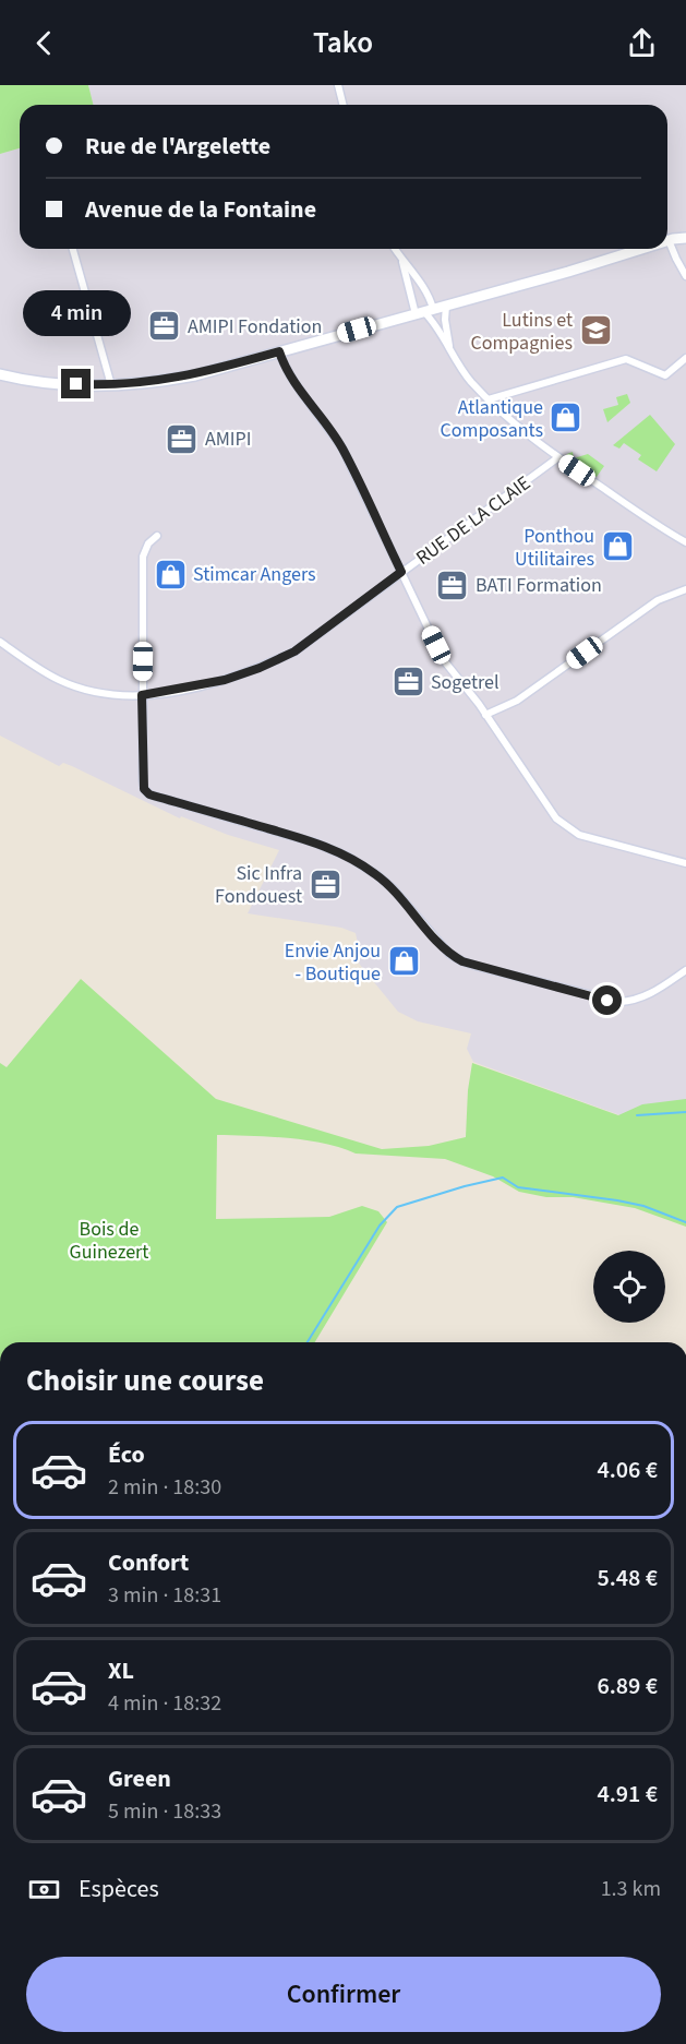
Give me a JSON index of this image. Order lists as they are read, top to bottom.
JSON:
{
  "streets": {
    "street": ["RUE DE LA CLAIE"]
  },
  "parks": ["Bois de Guinezert"],
  "places": {
    "office": [
      "AMIPI Fondation",
      "AMIPI",
      "BATI Formation",
      "Sogetrel",
      "Sic Infra Fondouest"
    ],
    "school or university": ["Lutins et Compagnies"],
    "shop": [
      "Atlantique Composants",
      "Ponthou Utilitaires",
      "Stimcar Angers",
      "Envie Anjou - Boutique"
    ]
  },
  "page": {
    "header": "Tako",
    "banner": ["Rue de l'Argelette", "Avenue de la Fontaine"],
    "bubble": "4 min",
    "heading": "Choisir une course",
    "list": [
      {
        "name": "Éco",
        "note": "2 min · 18:30",
        "value": "4.06 €"
      },
      {
        "name": "Confort",
        "note": "3 min · 18:31",
        "value": "5.48 €"
      },
      {
        "name": "XL",
        "note": "4 min · 18:32",
        "value": "6.89 €"
      },
      {
        "name": "Green",
        "note": "5 min · 18:33",
        "value": "4.91 €"
      }
    ],
    "pay": ["Espèces", "1.3 km"],
    "buttons": "Confirmer"
  }
}
